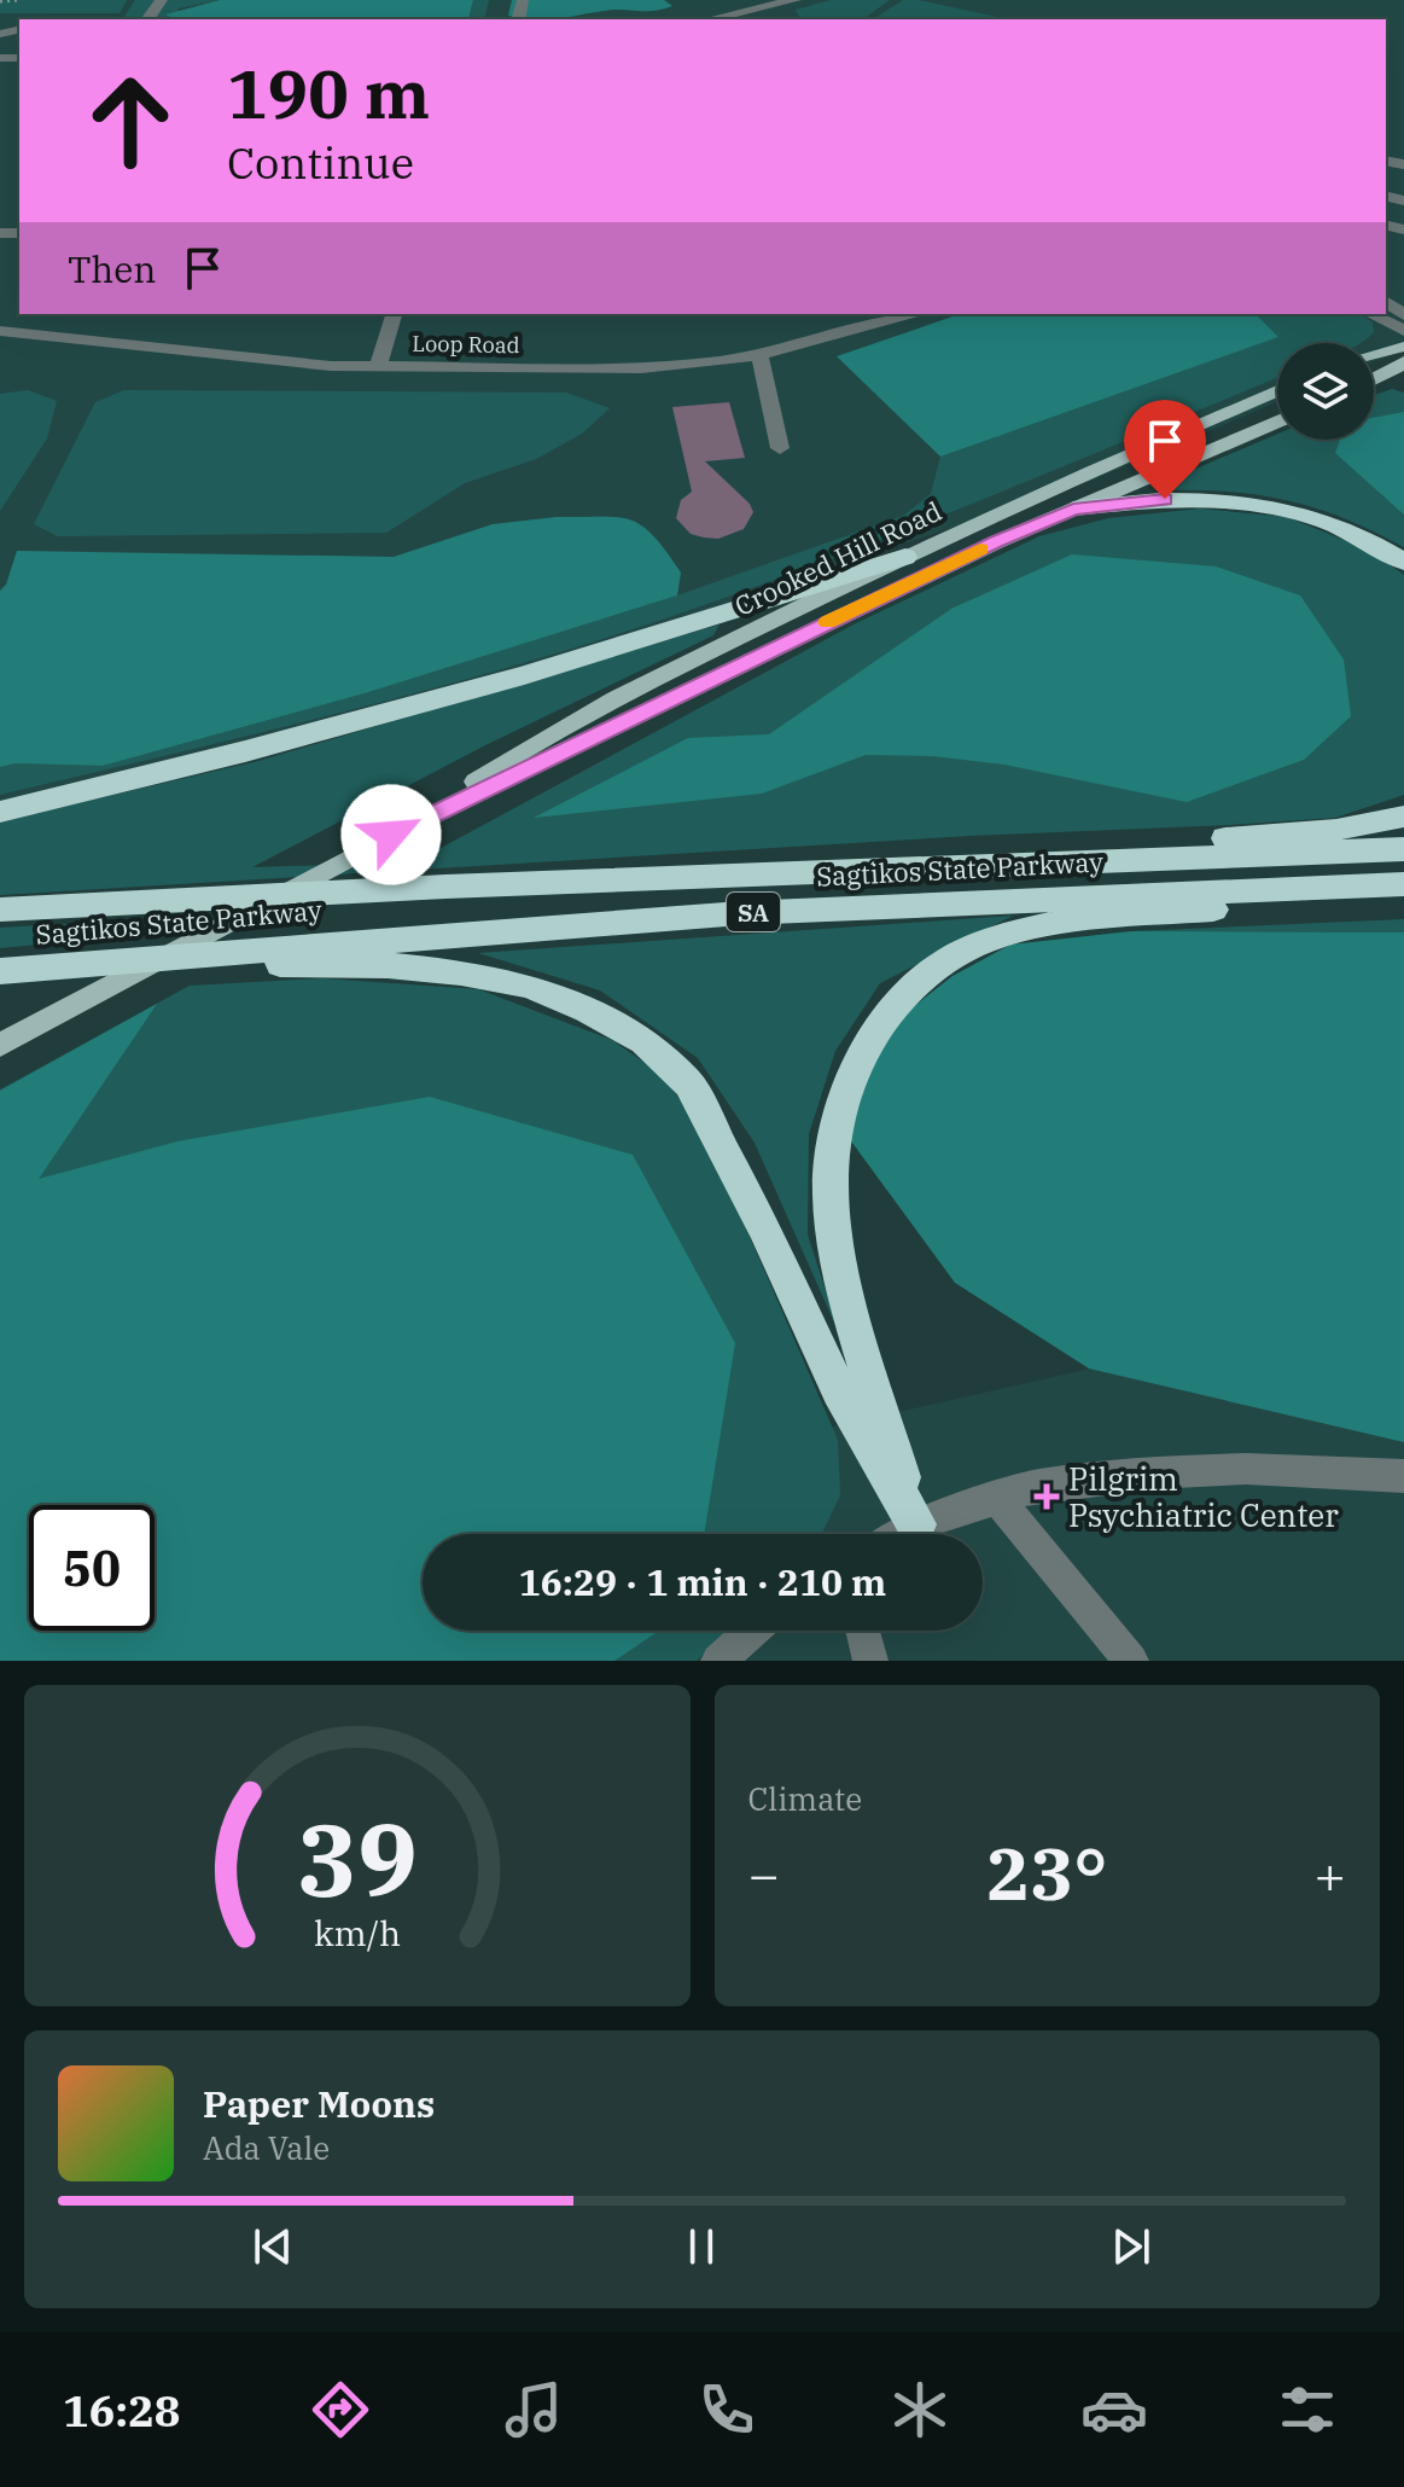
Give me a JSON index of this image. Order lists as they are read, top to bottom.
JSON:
{
  "streets": {
    "highway": ["Sagtikos State Parkway", "SA"],
    "main road": ["Crooked Hill Road"],
    "street": ["Loop Road"]
  },
  "places": {
    "health": ["Pilgrim Psychiatric Center"]
  },
  "page": {
    "turn": ["190 m", "Continue"],
    "then": "Then",
    "limit": "50",
    "trip": "16:29 · 1 min · 210 m",
    "tile": "Climate",
    "heat": ["−", "23°", "+"],
    "song": ["Paper Moons", "Ada Vale"],
    "tabs": "16:28",
    "gauge": ["39", "km/h"]
  }
}
